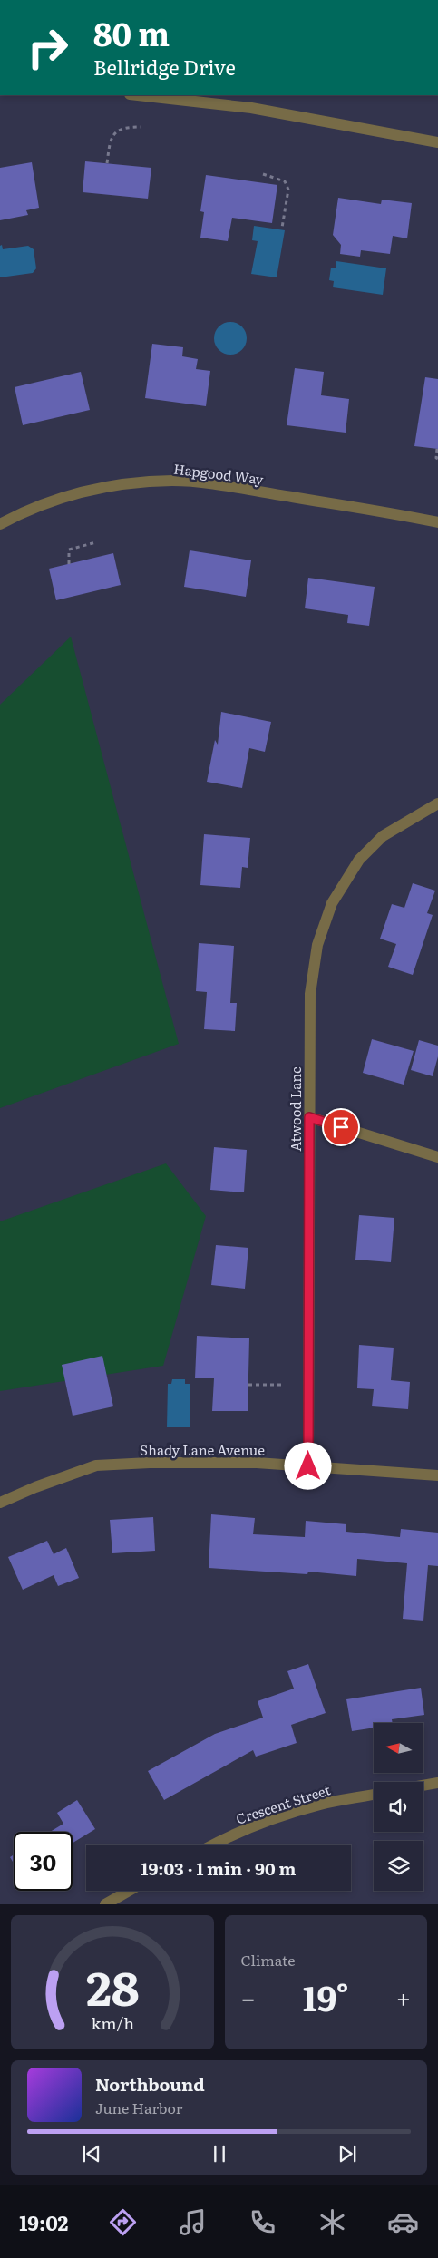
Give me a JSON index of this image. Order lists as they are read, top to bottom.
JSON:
{
  "streets": {
    "street": [
      "Hapgood Way",
      "Atwood Lane",
      "Shady Lane Avenue",
      "Crescent Street"
    ]
  },
  "crossings": [
    ["Atwood Lane", "Shady Lane Avenue"]
  ],
  "north": "left",
  "page": {
    "turn": ["80 m", "Bellridge Drive"],
    "limit": "30",
    "trip": "19:03 · 1 min · 90 m",
    "tile": "Climate",
    "heat": ["−", "19°", "+"],
    "song": ["Northbound", "June Harbor"],
    "tabs": "19:02",
    "gauge": ["28", "km/h"]
  }
}
